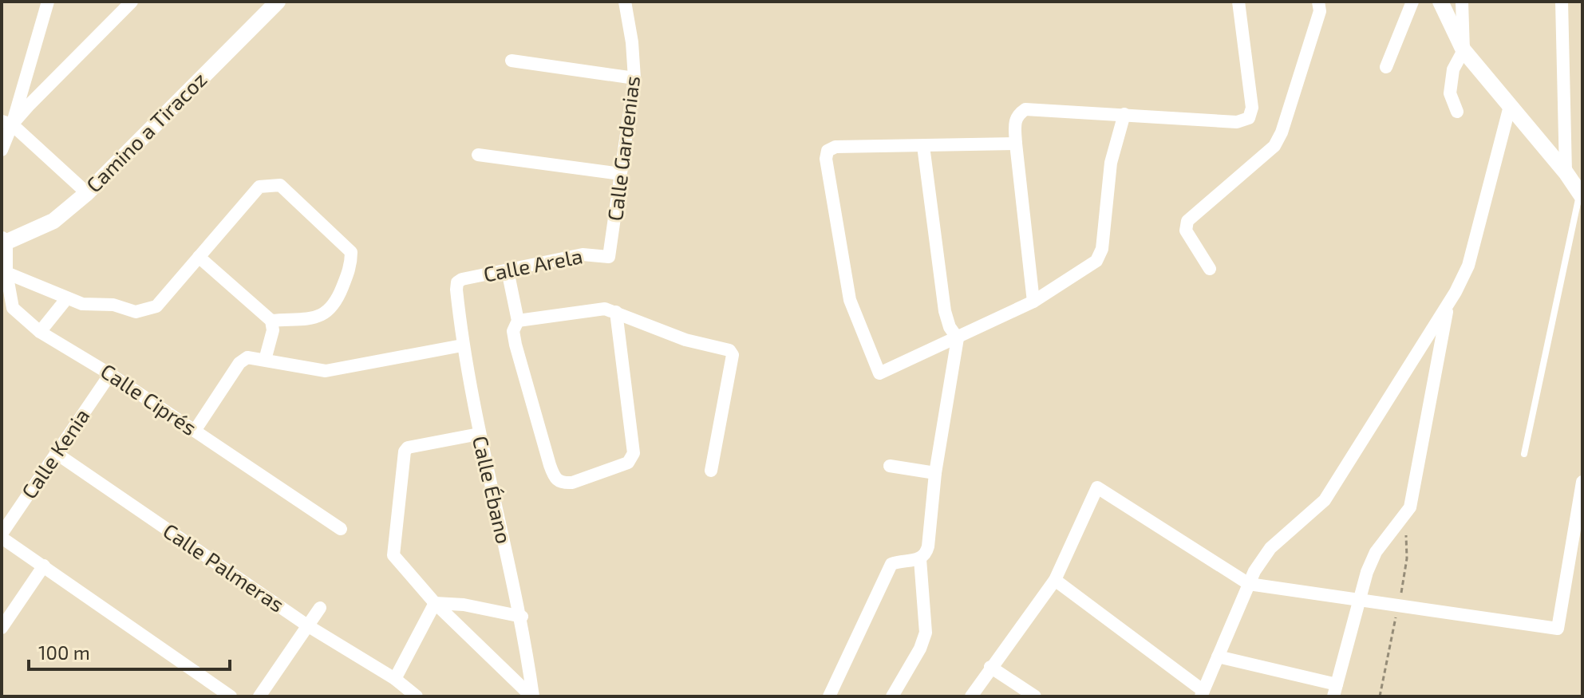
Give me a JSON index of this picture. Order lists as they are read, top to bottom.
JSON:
{
  "streets": {
    "street": [
      "Camino a Tiracoz",
      "Calle Gardenias",
      "Calle Arela",
      "Calle Ciprés",
      "Calle Kenia",
      "Calle Ébano",
      "Calle Palmeras"
    ]
  },
  "crossings": [
    ["Camino a Tiracoz", "Calle Ciprés"],
    ["Calle Gardenias", "Calle Arela"],
    ["Calle Arela", "Calle Ébano"],
    ["Calle Ciprés", "Calle Kenia"],
    ["Calle Kenia", "Calle Palmeras"]
  ],
  "scale_bar": "100 m"
}
